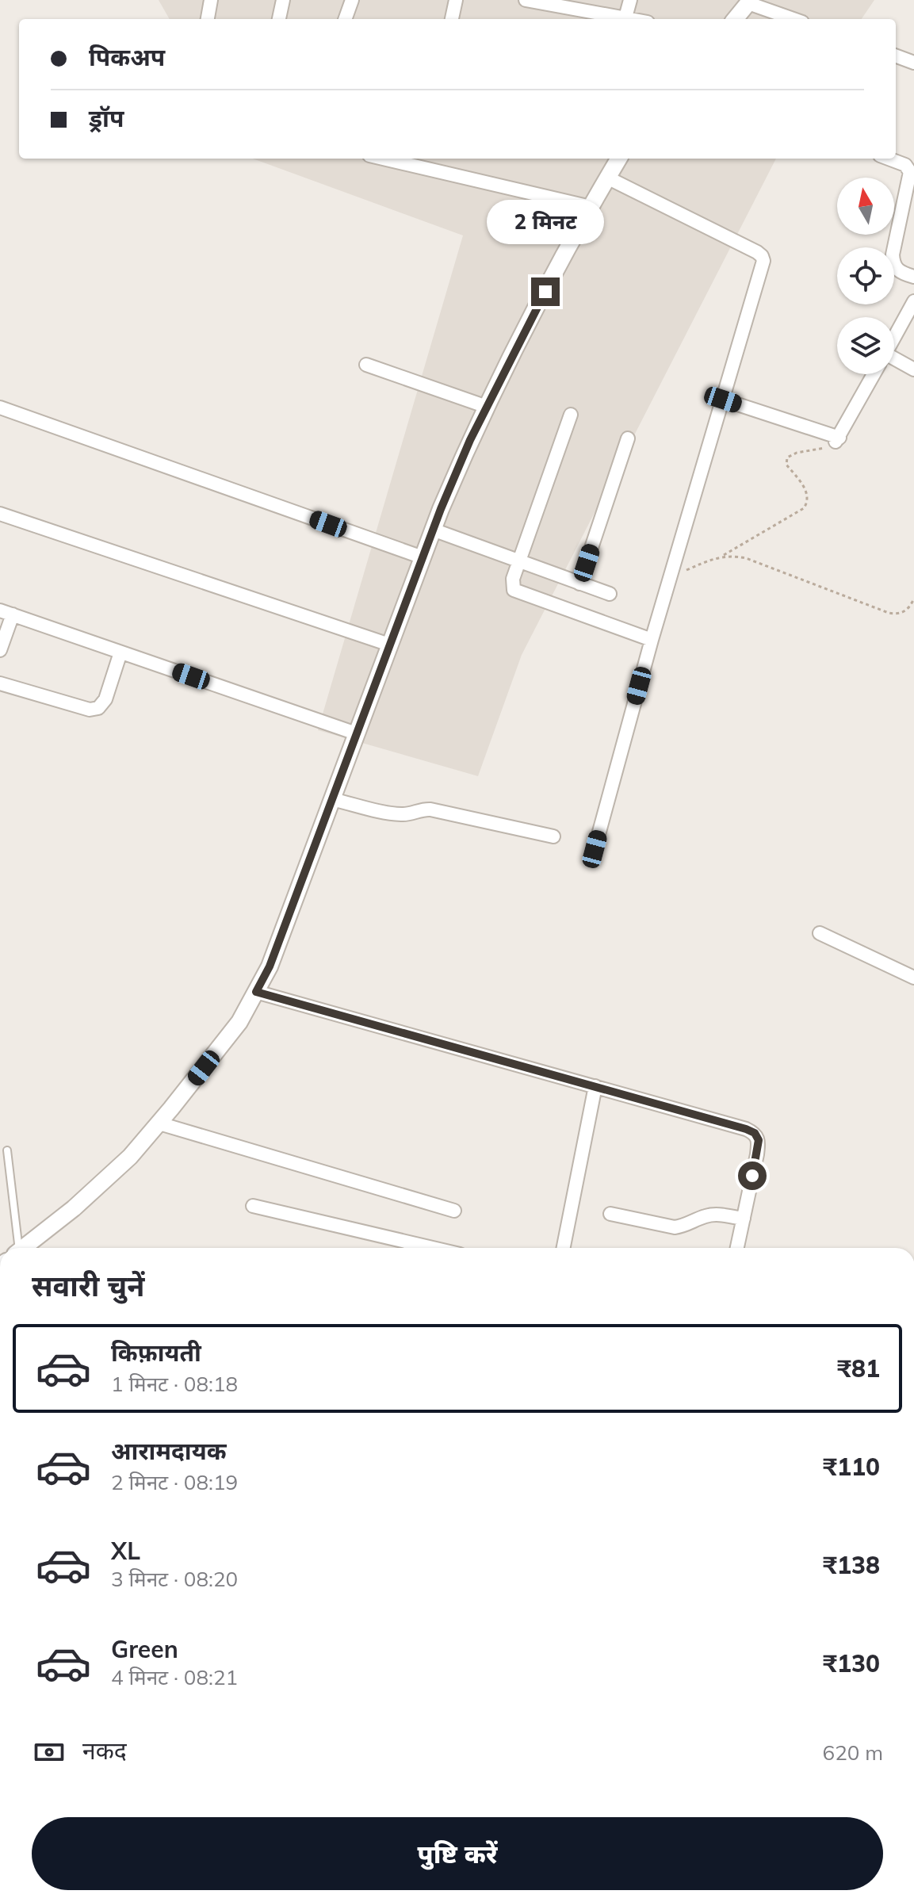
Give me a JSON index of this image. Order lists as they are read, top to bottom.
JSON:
{
  "north": "top",
  "page": {
    "banner": ["पिकअप", "ड्रॉप"],
    "bubble": "2 मिनट",
    "heading": "सवारी चुनें",
    "list": [
      {
        "name": "किफ़ायती",
        "note": "1 मिनट · 08:18",
        "value": "₹81"
      },
      {
        "name": "आरामदायक",
        "note": "2 मिनट · 08:19",
        "value": "₹110"
      },
      {
        "name": "XL",
        "note": "3 मिनट · 08:20",
        "value": "₹138"
      },
      {
        "name": "Green",
        "note": "4 मिनट · 08:21",
        "value": "₹130"
      }
    ],
    "pay": ["नकद", "620 m"],
    "buttons": "पुष्टि करें"
  }
}
